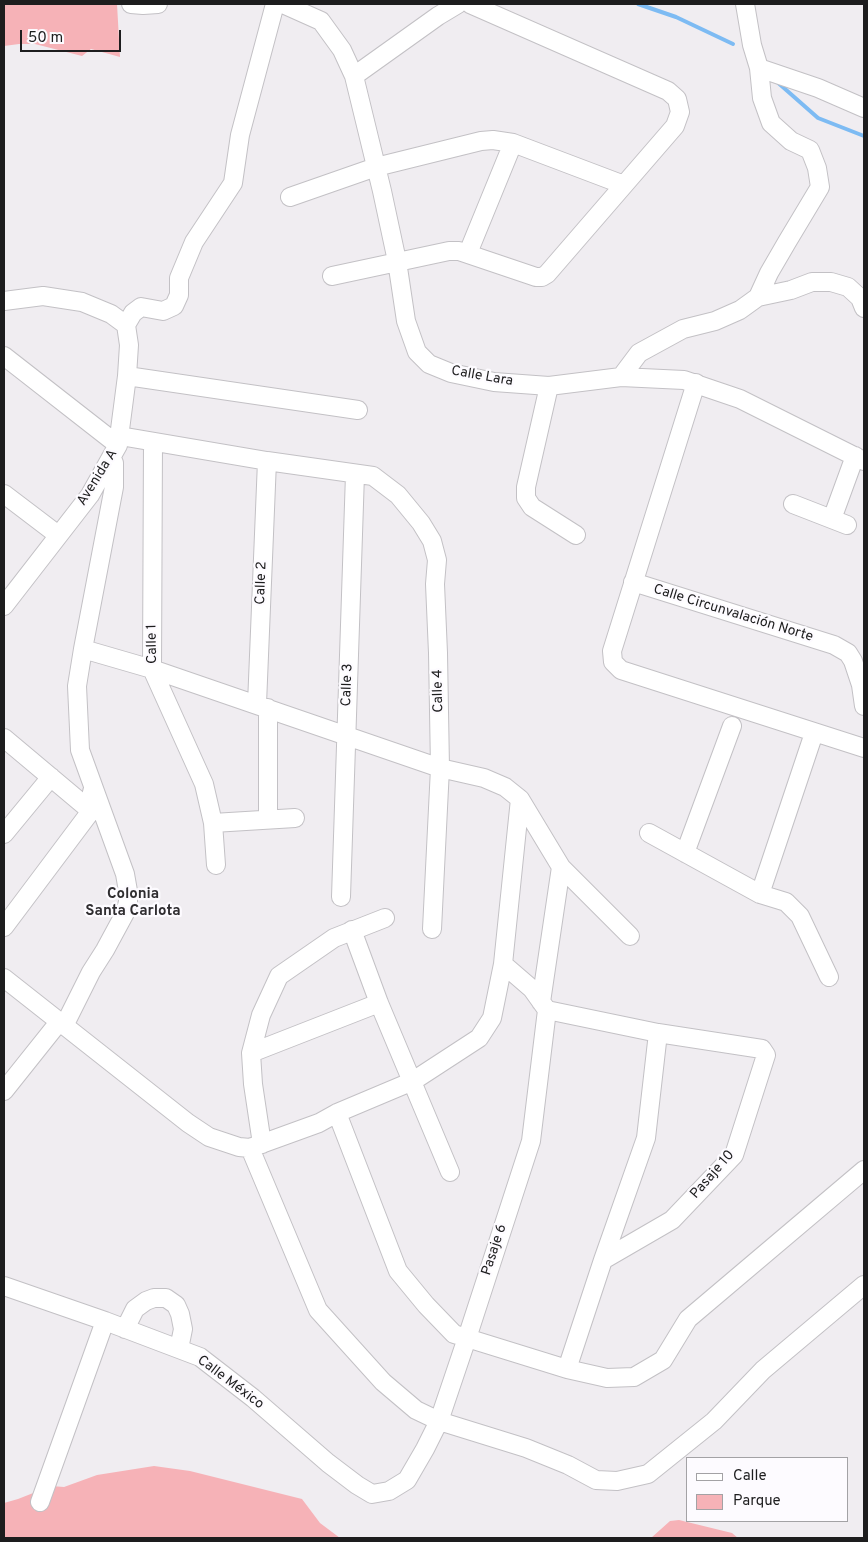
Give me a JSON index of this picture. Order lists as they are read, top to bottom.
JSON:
{
  "streets": {
    "street": [
      "Calle Lara",
      "Avenida A",
      "Calle 2",
      "Calle Circunvalación Norte",
      "Calle 1",
      "Calle 3",
      "Calle 4",
      "Pasaje 10",
      "Pasaje 6",
      "Calle México"
    ]
  },
  "crossings": [
    ["Calle 3", "Calle 4"],
    ["Pasaje 6", "Calle México"]
  ],
  "districts": ["Colonia Santa Carlota"],
  "legend": ["Calle", "Parque"],
  "scale_bar": "50 m"
}
